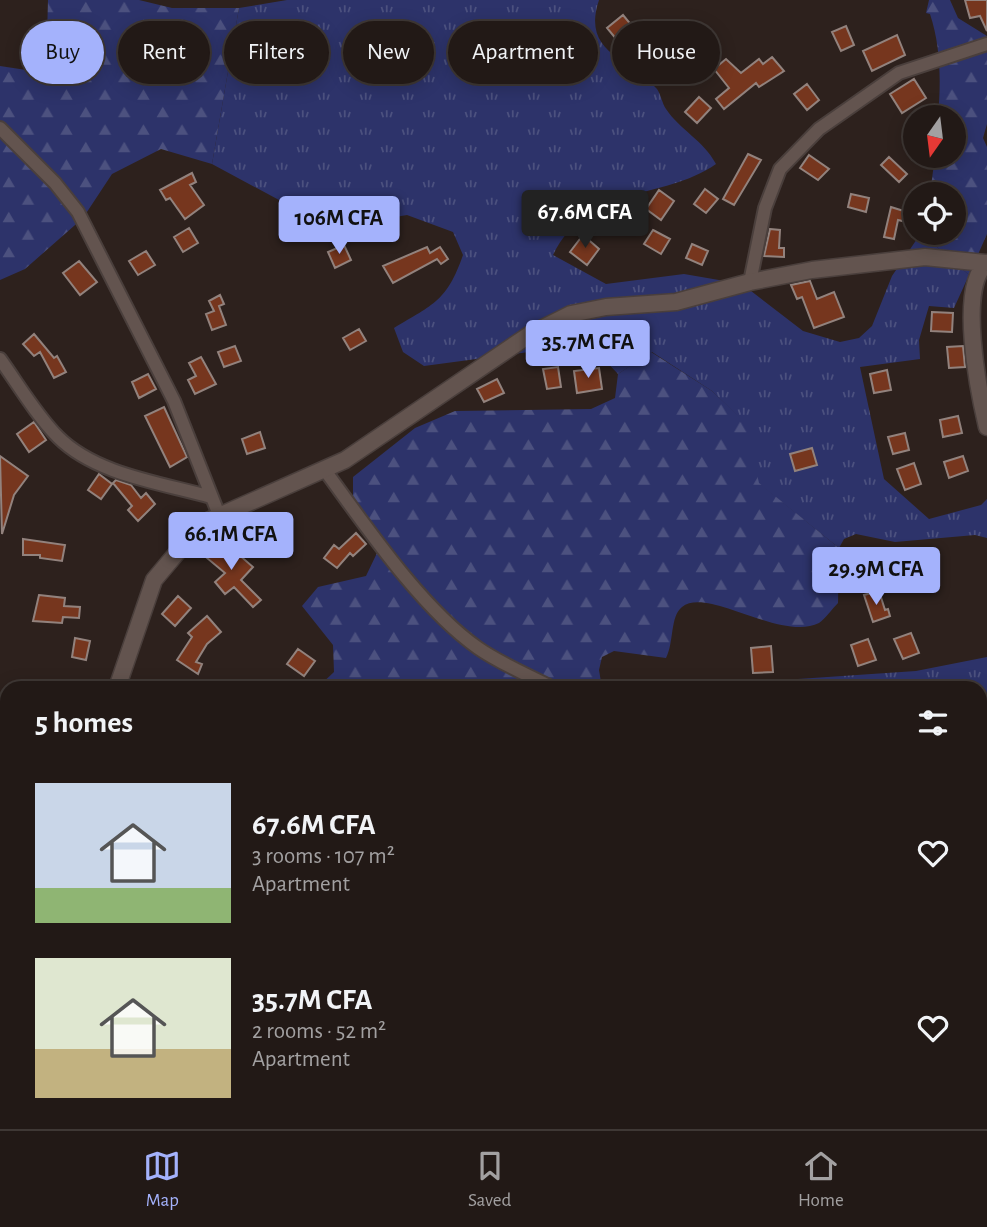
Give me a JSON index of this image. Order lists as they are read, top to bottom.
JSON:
{
  "north": "bottom",
  "page": {
    "chip": [
      "Buy",
      "Rent",
      "Filters",
      "New",
      "Apartment",
      "House"
    ],
    "price": [
      "67.6M CFA",
      "106M CFA",
      "35.7M CFA",
      "66.1M CFA",
      "29.9M CFA"
    ],
    "heading": "5 homes",
    "list": [
      {
        "name": "67.6M CFA",
        "note": "3 rooms · 107 m² · Apartment"
      },
      {
        "name": "35.7M CFA",
        "note": "2 rooms · 52 m² · Apartment"
      }
    ],
    "tabs": ["Map", "Saved", "Home"]
  }
}
